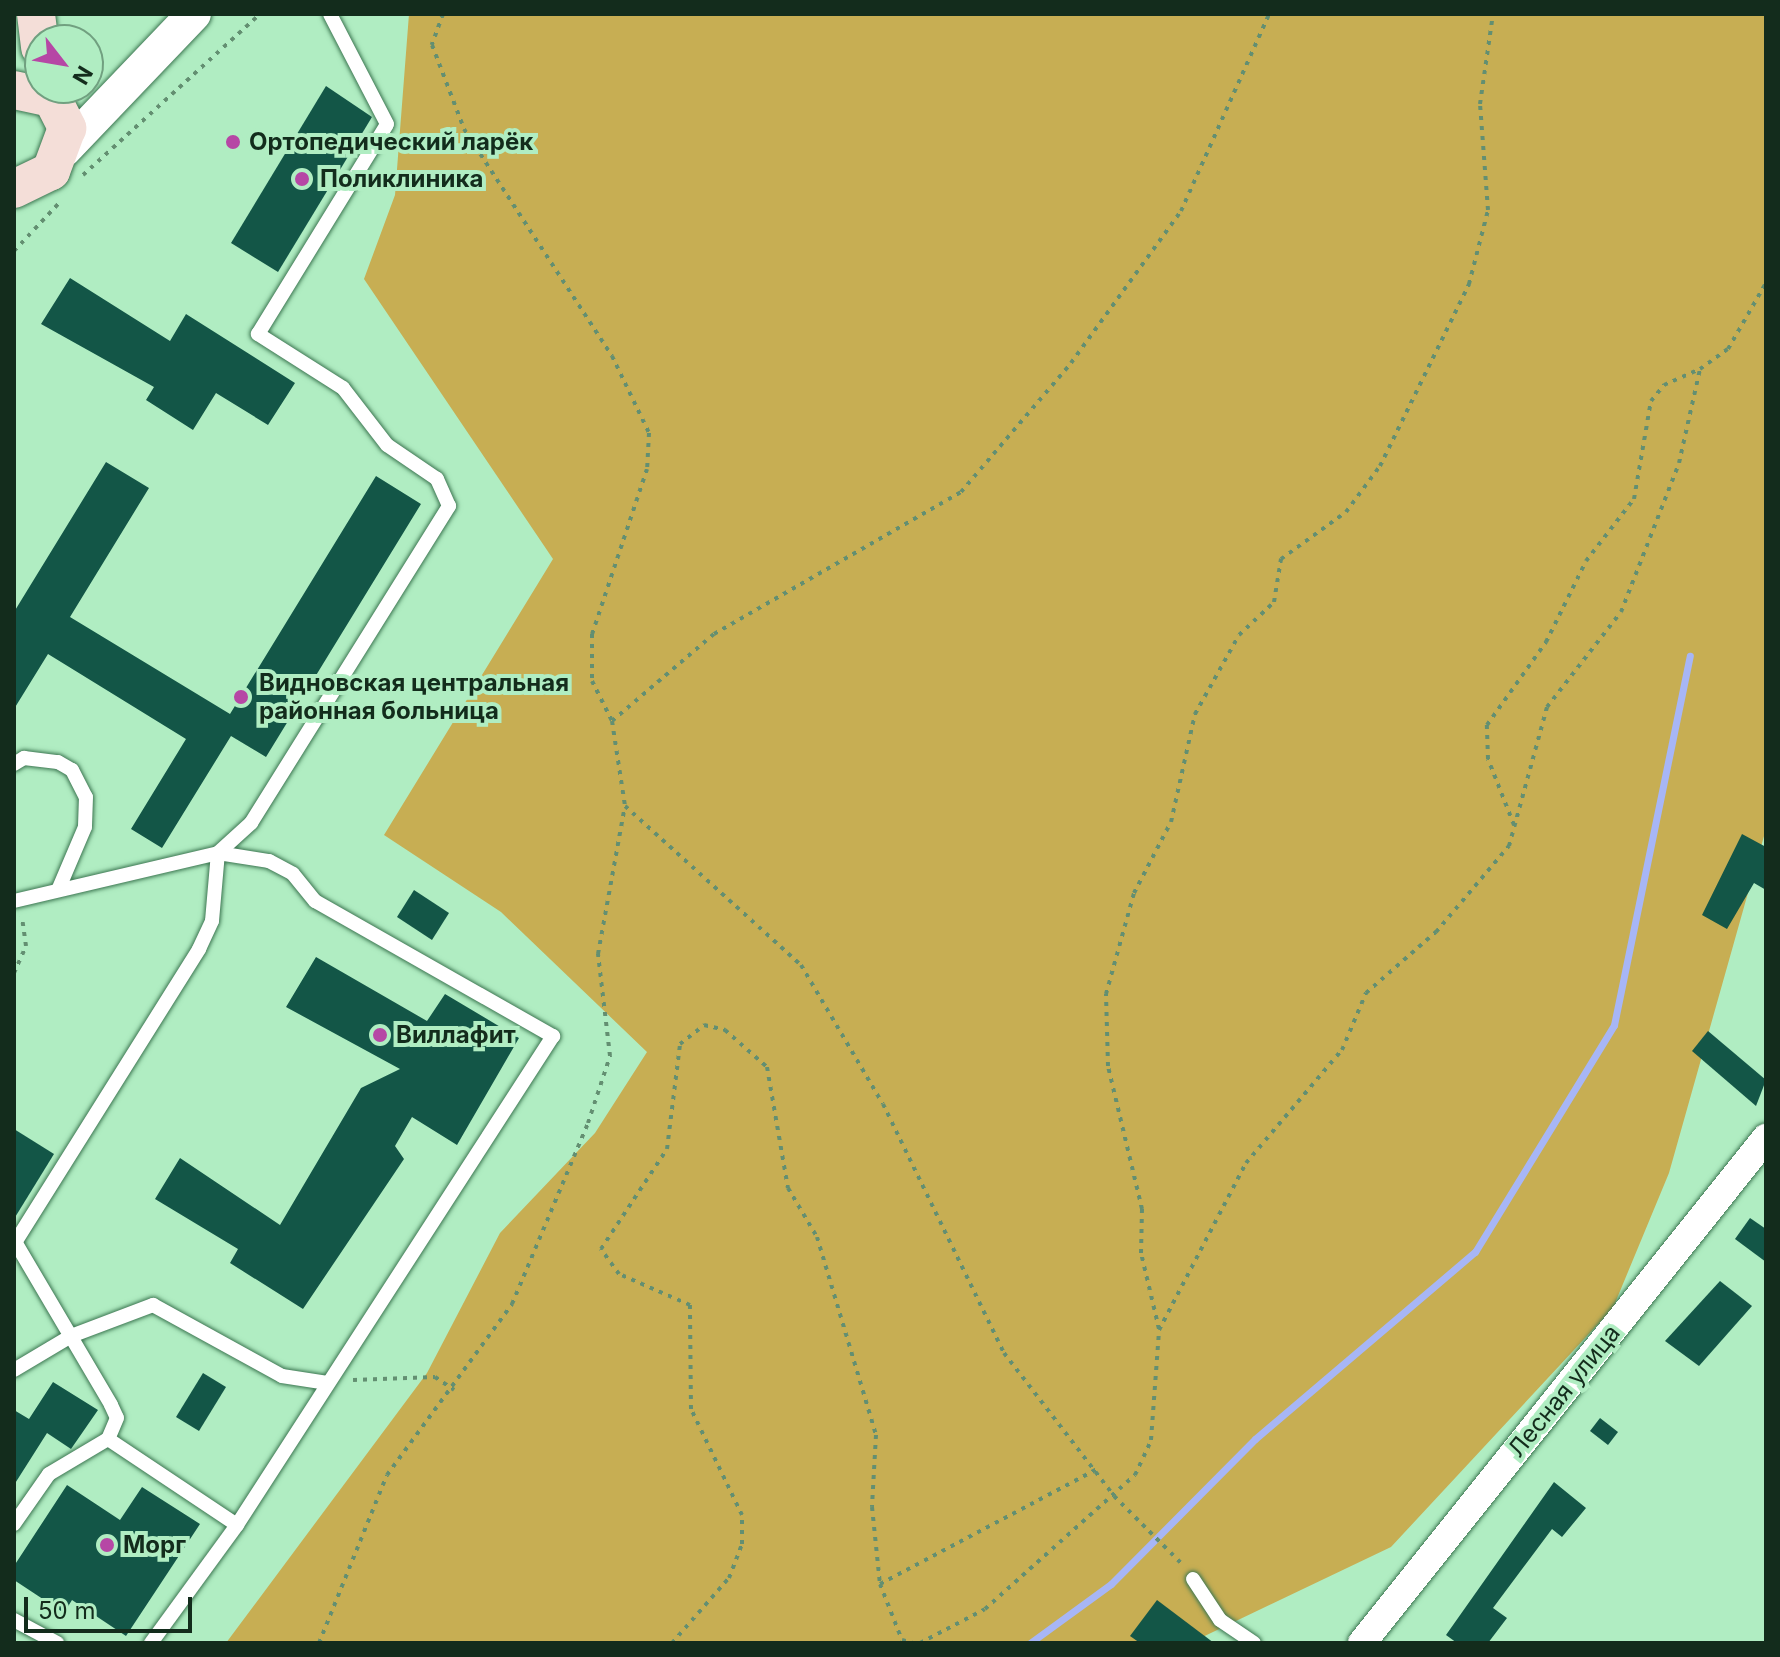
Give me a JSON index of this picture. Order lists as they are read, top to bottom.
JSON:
{
  "streets": {
    "street": ["Лесная улица"]
  },
  "places": [
    "Ортопедический ларёк",
    "Поликлиника",
    "Видновская центральная районная больница",
    "Виллафит",
    "Морг"
  ],
  "scale_bar": "50 m",
  "north": "bottom right"
}
